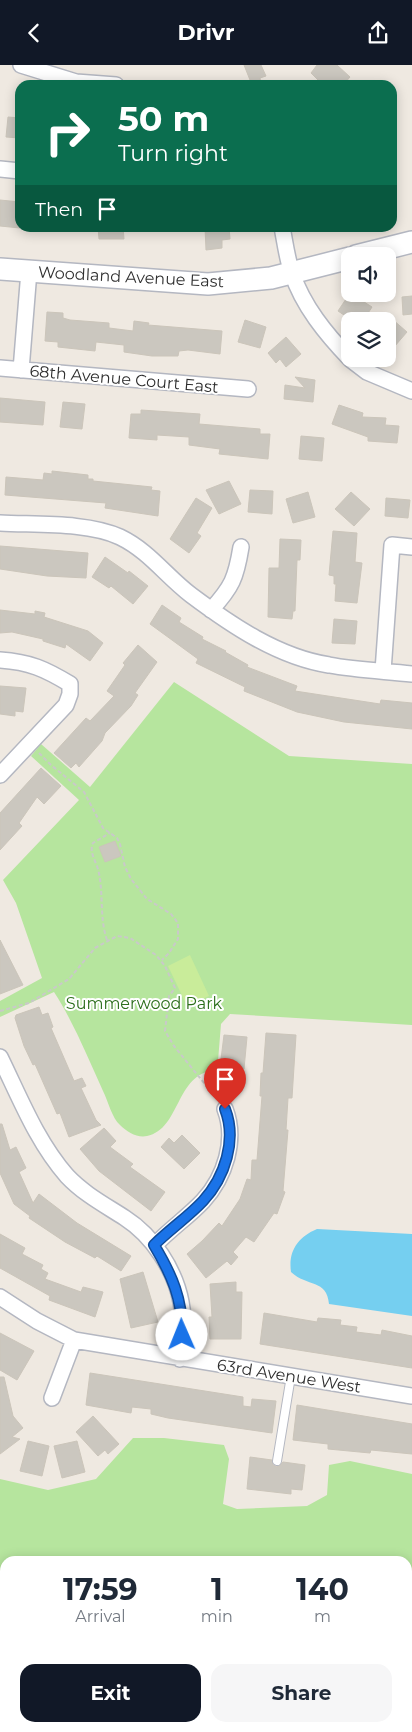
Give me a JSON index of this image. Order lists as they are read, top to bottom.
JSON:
{
  "streets": {
    "street": ["Woodland Avenue East", "68th Avenue Court East", "63rd Avenue West"]
  },
  "parks": ["Summerwood Park"],
  "page": {
    "header": "Drivr",
    "turn": ["50 m", "Turn right"],
    "then": "Then",
    "eta": [
      "17:59",
      "Arrival",
      "1",
      "min",
      "140",
      "m"
    ],
    "buttons": ["Exit", "Share"]
  }
}
